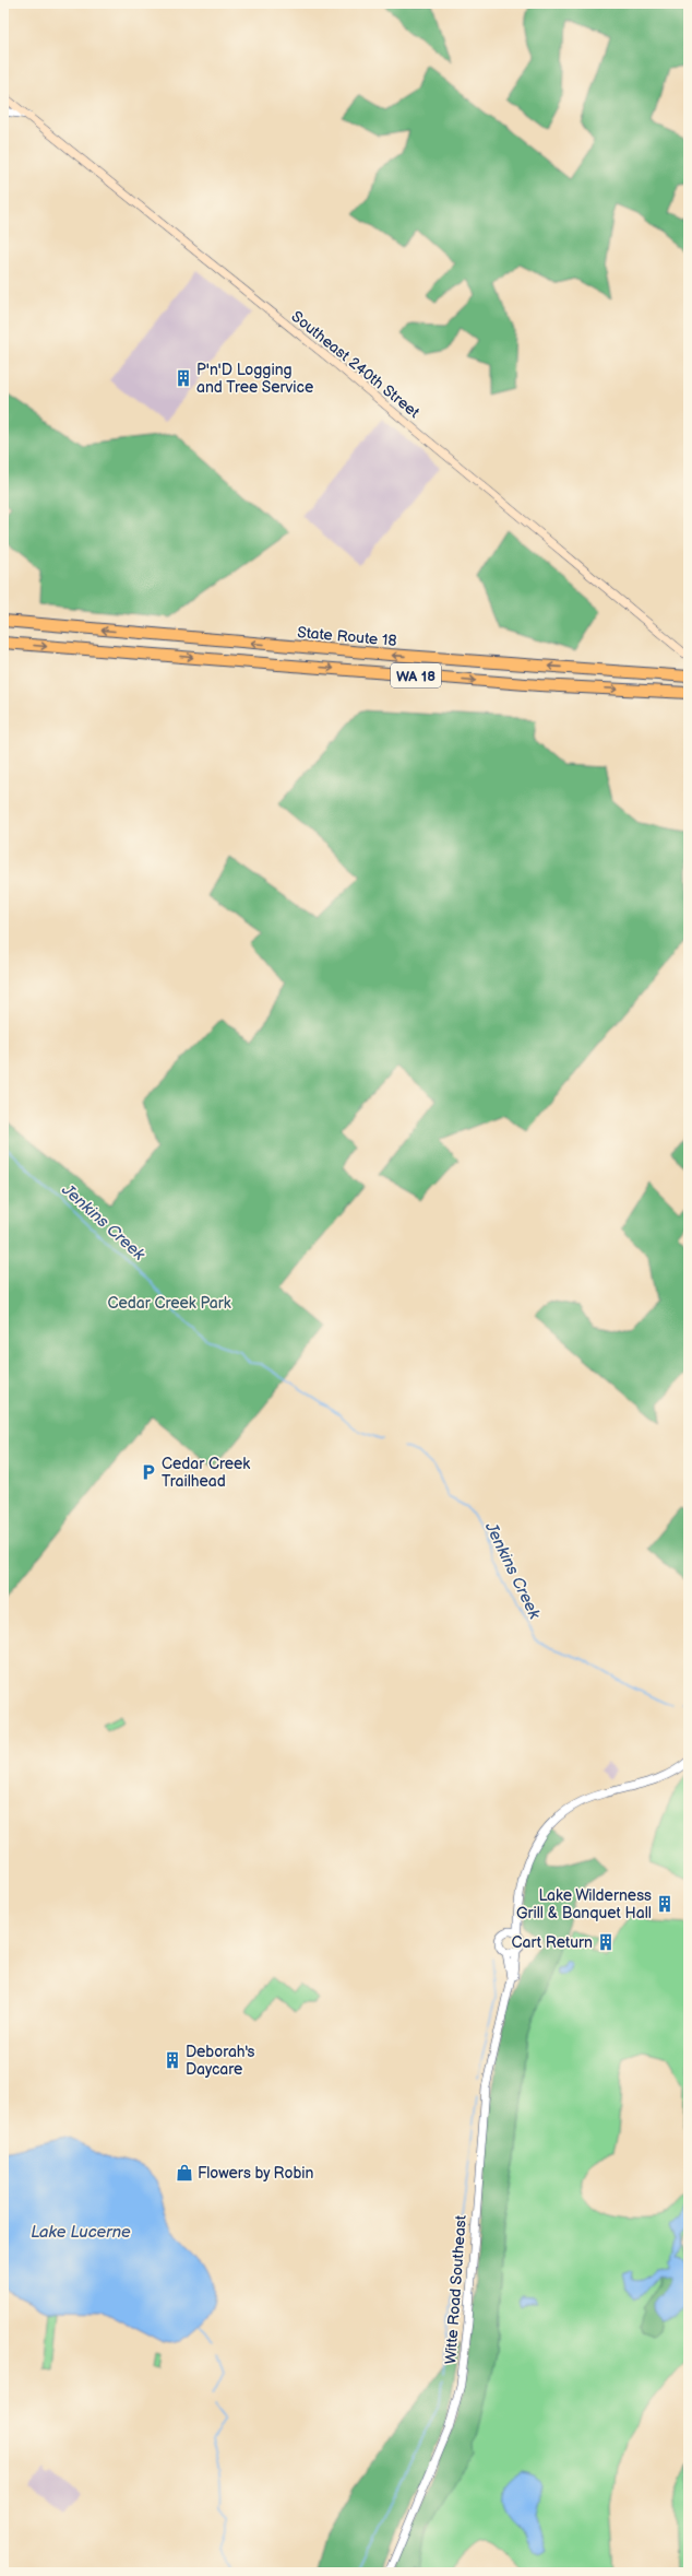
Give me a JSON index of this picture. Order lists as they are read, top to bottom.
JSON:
{
  "streets": {
    "highway": ["State Route 18", "WA 18"],
    "main road": ["Southeast 240th Street"],
    "street": ["Witte Road Southeast"]
  },
  "water": ["Jenkins Creek", "Lake Lucerne"],
  "parks": ["Cedar Creek Park"],
  "places": {
    "building": [
      "P'n'D Logging and Tree Service",
      "Lake Wilderness Grill & Banquet Hall",
      "Cart Return",
      "Deborah's Daycare"
    ],
    "parking": ["Cedar Creek Trailhead"],
    "shop": ["Flowers by Robin"]
  }
}
